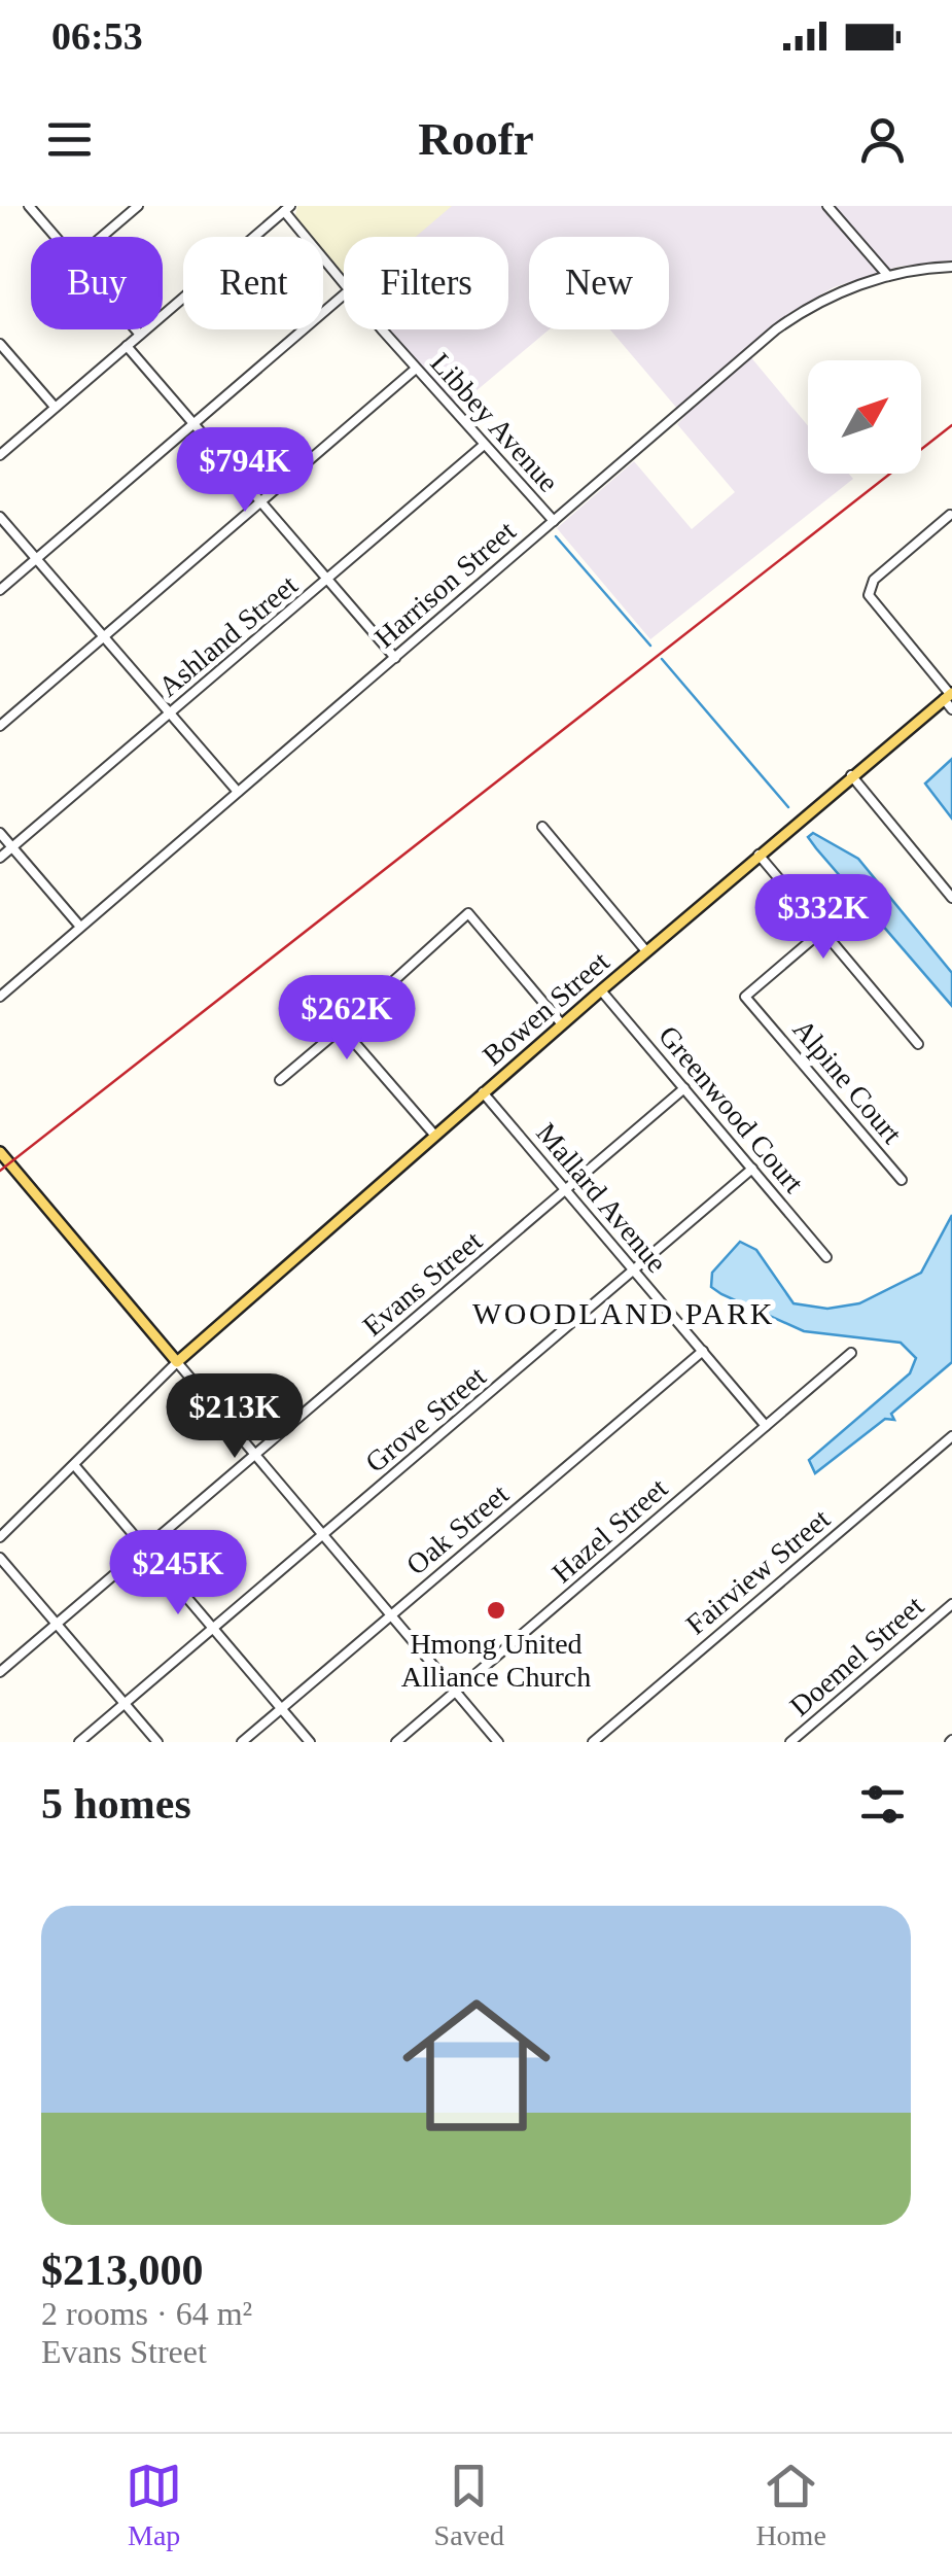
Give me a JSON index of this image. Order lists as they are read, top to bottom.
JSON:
{
  "streets": {
    "main road": ["Bowen Street"],
    "street": [
      "Libbey Avenue",
      "Harrison Street",
      "Ashland Street",
      "Alpine Court",
      "Greenwood Court",
      "Mallard Avenue",
      "Evans Street",
      "Grove Street",
      "Oak Street",
      "Hazel Street",
      "Fairview Street",
      "Doemel Street"
    ]
  },
  "crossings": [
    ["Libbey Avenue", "Harrison Street"],
    ["Libbey Avenue", "Ashland Street"],
    ["Bowen Street", "Greenwood Court"],
    ["Bowen Street", "Mallard Avenue"],
    ["Greenwood Court", "Evans Street"],
    ["Greenwood Court", "Grove Street"],
    ["Mallard Avenue", "Evans Street"],
    ["Mallard Avenue", "Grove Street"],
    ["Mallard Avenue", "Oak Street"],
    ["Mallard Avenue", "Hazel Street"]
  ],
  "districts": ["WOODLAND PARK"],
  "places": ["Hmong United Alliance Church"],
  "north": "top right",
  "page": {
    "status": "06:53",
    "header": "Roofr",
    "chip": [
      "Buy",
      "Rent",
      "Filters",
      "New"
    ],
    "price": [
      "$794K",
      "$332K",
      "$262K",
      "$213K",
      "$245K"
    ],
    "heading": "5 homes",
    "list": [
      {
        "name": "$213,000",
        "note": "2 rooms · 64 m² · Evans Street"
      }
    ],
    "tabs": ["Map", "Saved", "Home"]
  }
}
